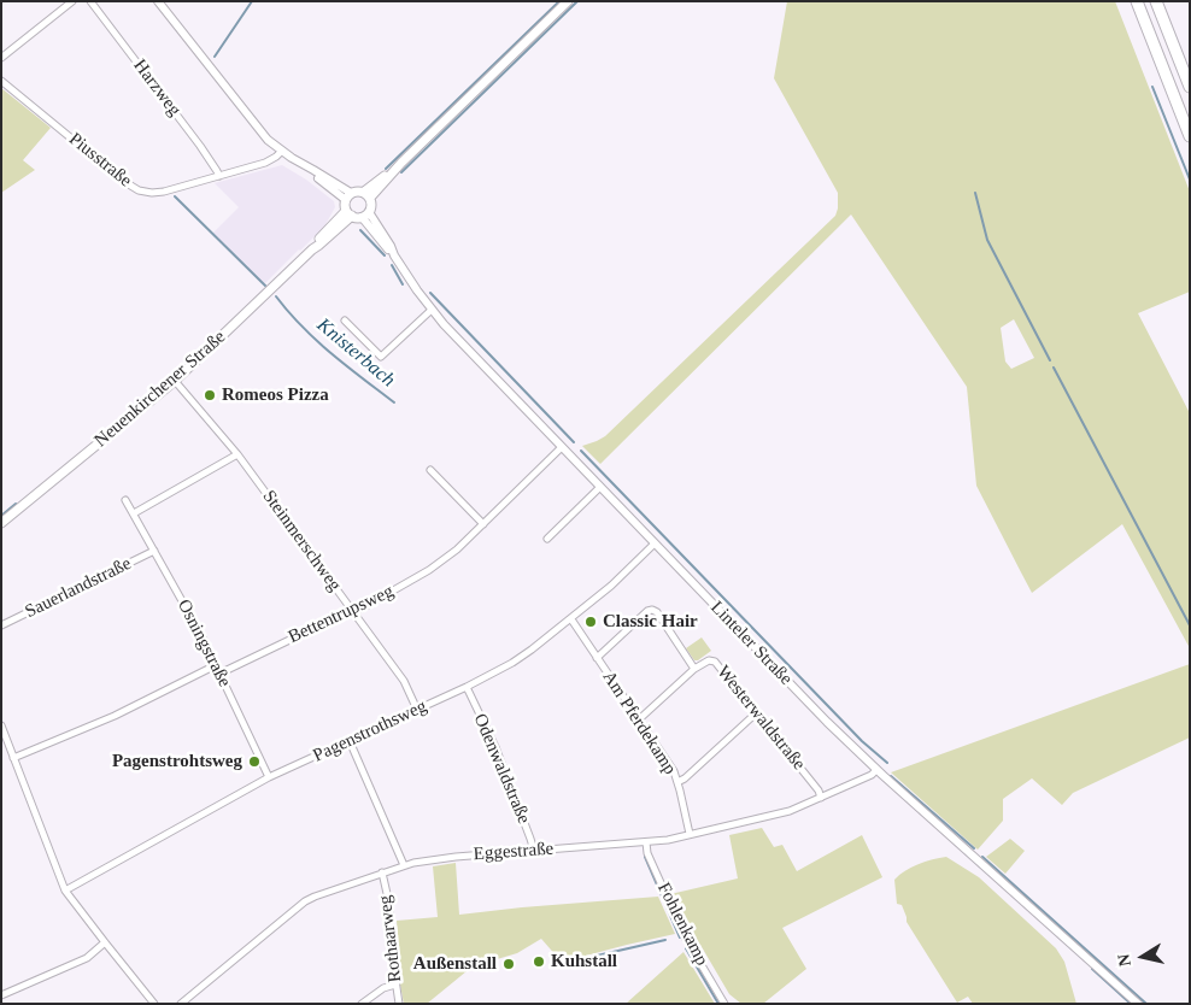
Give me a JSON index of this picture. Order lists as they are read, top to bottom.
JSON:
{
  "streets": {
    "main road": ["Neuenkirchener Straße"],
    "street": [
      "Harzweg",
      "Piusstraße",
      "Steinmerschweg",
      "Sauerlandstraße",
      "Bettentrupsweg",
      "Osningstraße",
      "Linteler Straße",
      "Westerwaldstraße",
      "Am Pferdekamp",
      "Pagenstrothsweg",
      "Odenwaldstraße",
      "Eggestraße",
      "Fohlenkamp",
      "Rothaarweg"
    ]
  },
  "crossings": [
    ["Harzweg", "Piusstraße"],
    ["Neuenkirchener Straße", "Steinmerschweg"],
    ["Neuenkirchener Straße", "Linteler Straße"],
    ["Steinmerschweg", "Bettentrupsweg"],
    ["Steinmerschweg", "Pagenstrothsweg"],
    ["Sauerlandstraße", "Osningstraße"],
    ["Bettentrupsweg", "Osningstraße"],
    ["Bettentrupsweg", "Linteler Straße"],
    ["Osningstraße", "Pagenstrothsweg"],
    ["Linteler Straße", "Pagenstrothsweg"],
    ["Linteler Straße", "Eggestraße"],
    ["Westerwaldstraße", "Am Pferdekamp"],
    ["Westerwaldstraße", "Eggestraße"],
    ["Am Pferdekamp", "Pagenstrothsweg"],
    ["Am Pferdekamp", "Eggestraße"],
    ["Pagenstrothsweg", "Odenwaldstraße"],
    ["Odenwaldstraße", "Eggestraße"],
    ["Eggestraße", "Fohlenkamp"],
    ["Eggestraße", "Rothaarweg"]
  ],
  "water": ["Knisterbach"],
  "places": [
    "Romeos Pizza",
    "Classic Hair",
    "Pagenstrohtsweg",
    "Kuhstall",
    "Außenstall"
  ],
  "north": "left"
}
